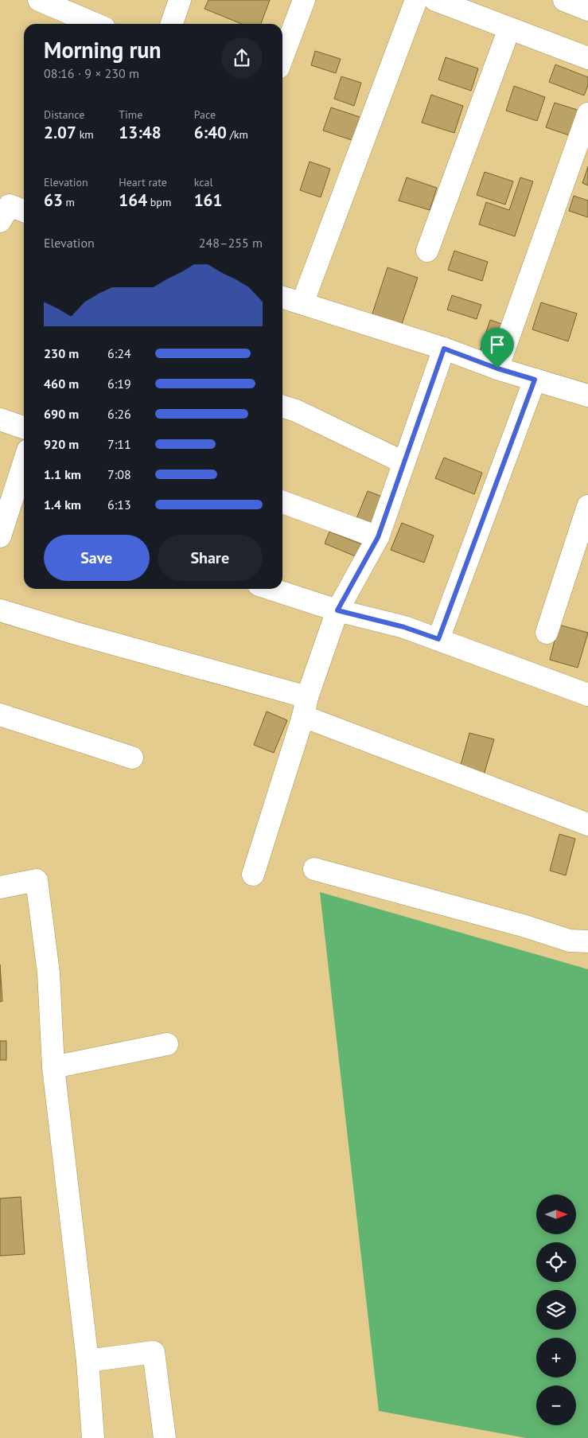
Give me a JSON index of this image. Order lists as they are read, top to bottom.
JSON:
{
  "north": "right",
  "page": {
    "heading": ["Morning run", "08:16 · 9 × 230 m"],
    "stats": [
      ["Distance", "2.07 km"],
      ["Time", "13:48"],
      ["Pace", "6:40 /km"],
      ["Elevation", "63 m"],
      ["Heart rate", "164 bpm"],
      ["kcal", "161"]
    ],
    "chart": ["Elevation", "248–255 m"],
    "list": [
      {
        "name": "230 m",
        "note": "6:24"
      },
      {
        "name": "460 m",
        "note": "6:19"
      },
      {
        "name": "690 m",
        "note": "6:26"
      },
      {
        "name": "920 m",
        "note": "7:11"
      },
      {
        "name": "1.1 km",
        "note": "7:08"
      },
      {
        "name": "1.4 km",
        "note": "6:13"
      }
    ],
    "buttons": ["Save", "Share"],
    "map_buttons": ["+", "−"]
  }
}
